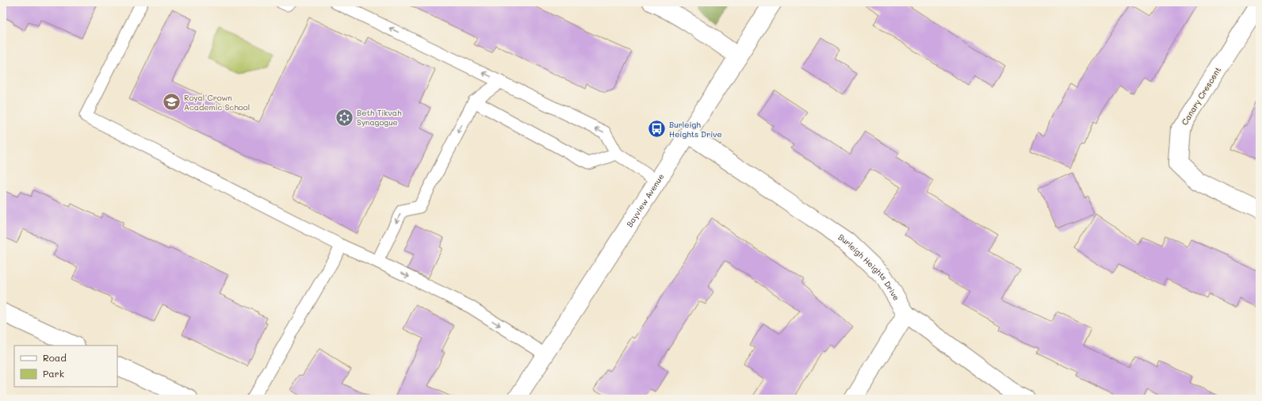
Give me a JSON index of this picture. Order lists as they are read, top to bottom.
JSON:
{
  "streets": {
    "street": ["Canary Crescent", "Bayview Avenue", "Burleigh Heights Drive"]
  },
  "crossings": [
    ["Bayview Avenue", "Burleigh Heights Drive"]
  ],
  "places": {
    "school or university": ["Royal Crown Academic School"],
    "synagogue": ["Beth Tikvah Synagogue"],
    "bus stop": ["Burleigh Heights Drive"]
  },
  "legend": ["Road", "Park"]
}
